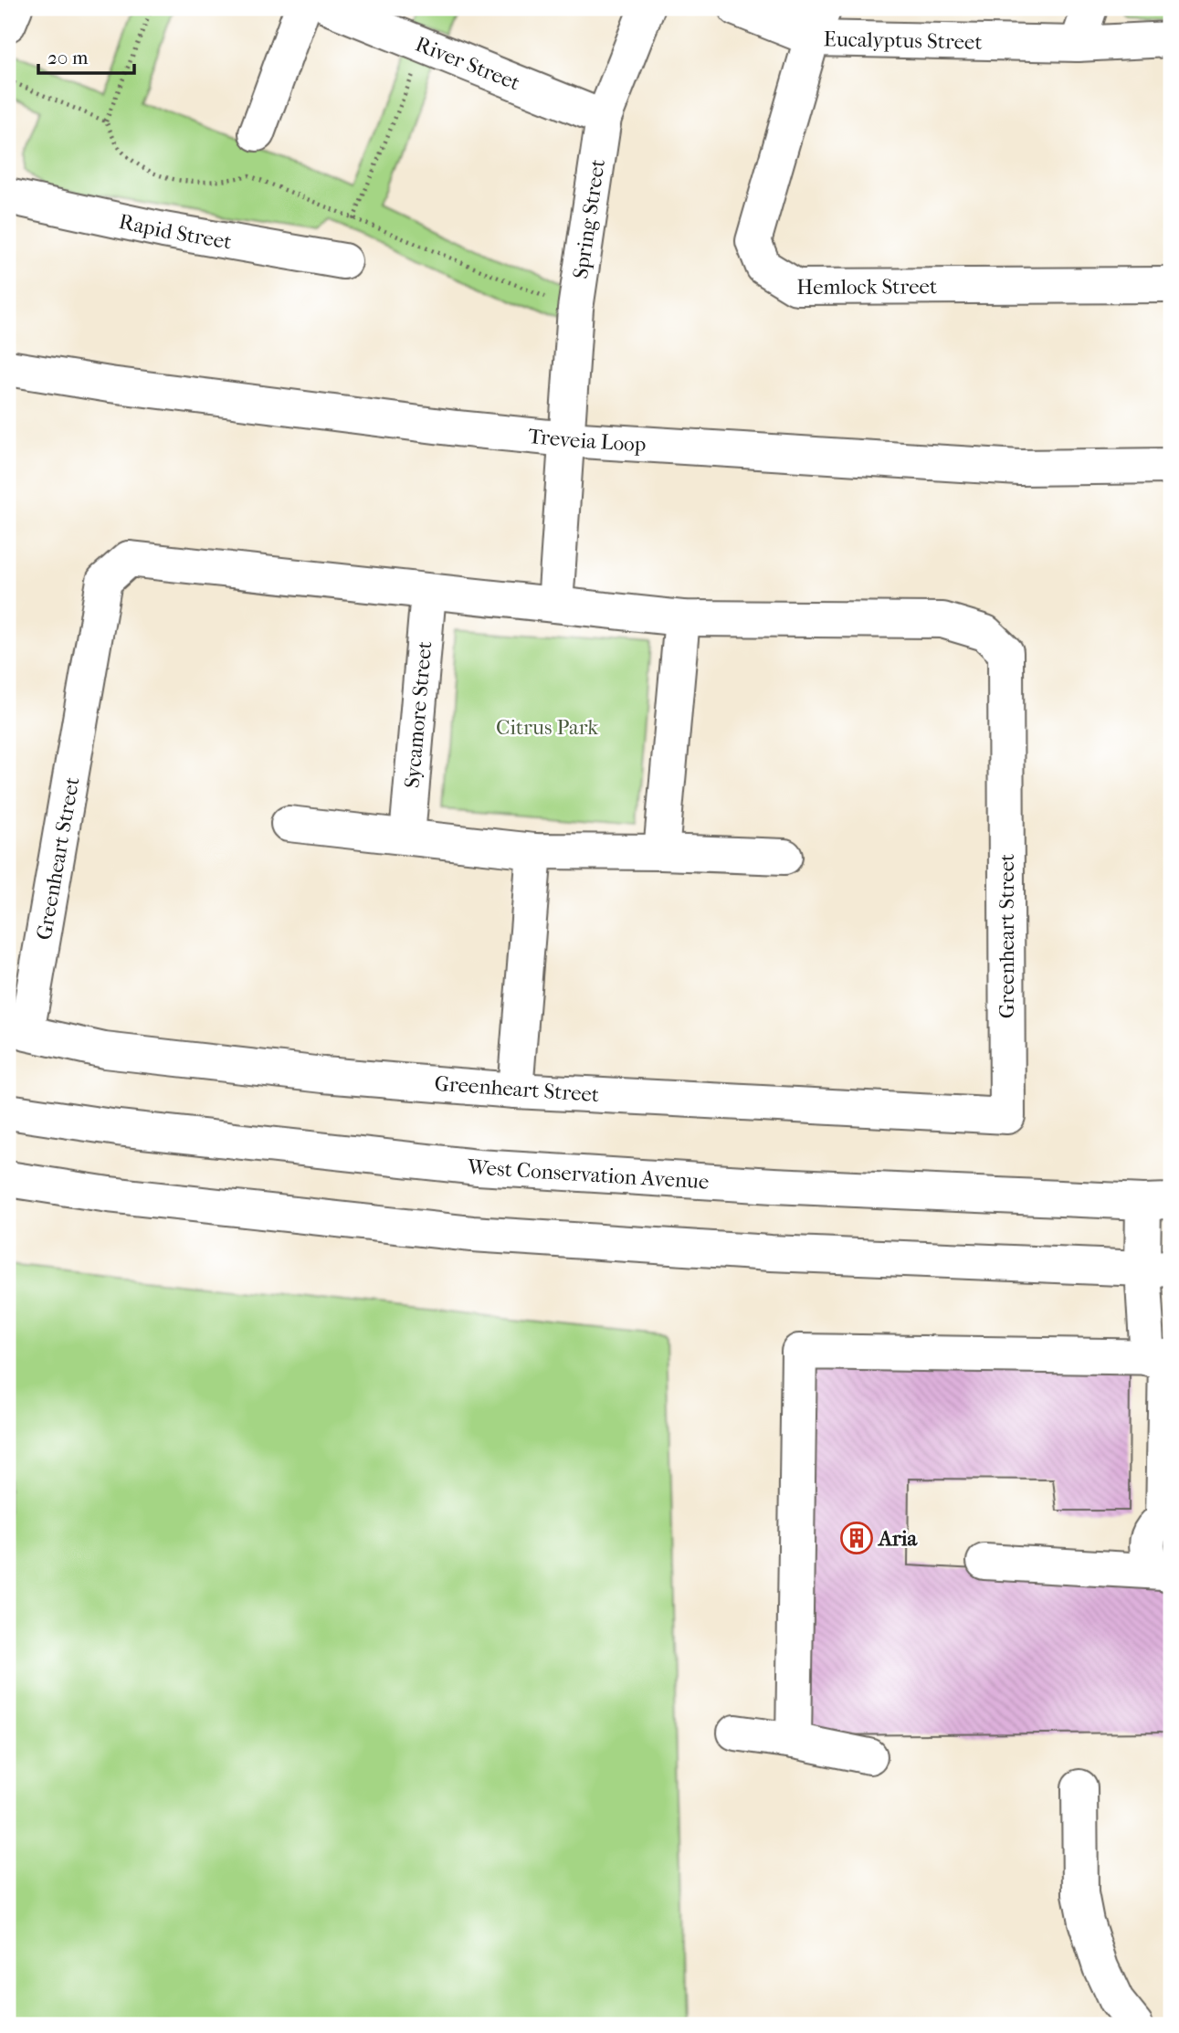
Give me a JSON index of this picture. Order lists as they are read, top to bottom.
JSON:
{
  "streets": {
    "street": [
      "Eucalyptus Street",
      "River Street",
      "Spring Street",
      "Rapid Street",
      "Hemlock Street",
      "Treveia Loop",
      "Sycamore Street",
      "Greenheart Street",
      "West Conservation Avenue"
    ]
  },
  "crossings": [
    ["Eucalyptus Street", "Hemlock Street"],
    ["River Street", "Spring Street"],
    ["Spring Street", "Treveia Loop"],
    ["Sycamore Street", "Greenheart Street"]
  ],
  "parks": ["Citrus Park"],
  "places": {
    "building": ["Aria"]
  },
  "scale_bar": "20 m"
}
